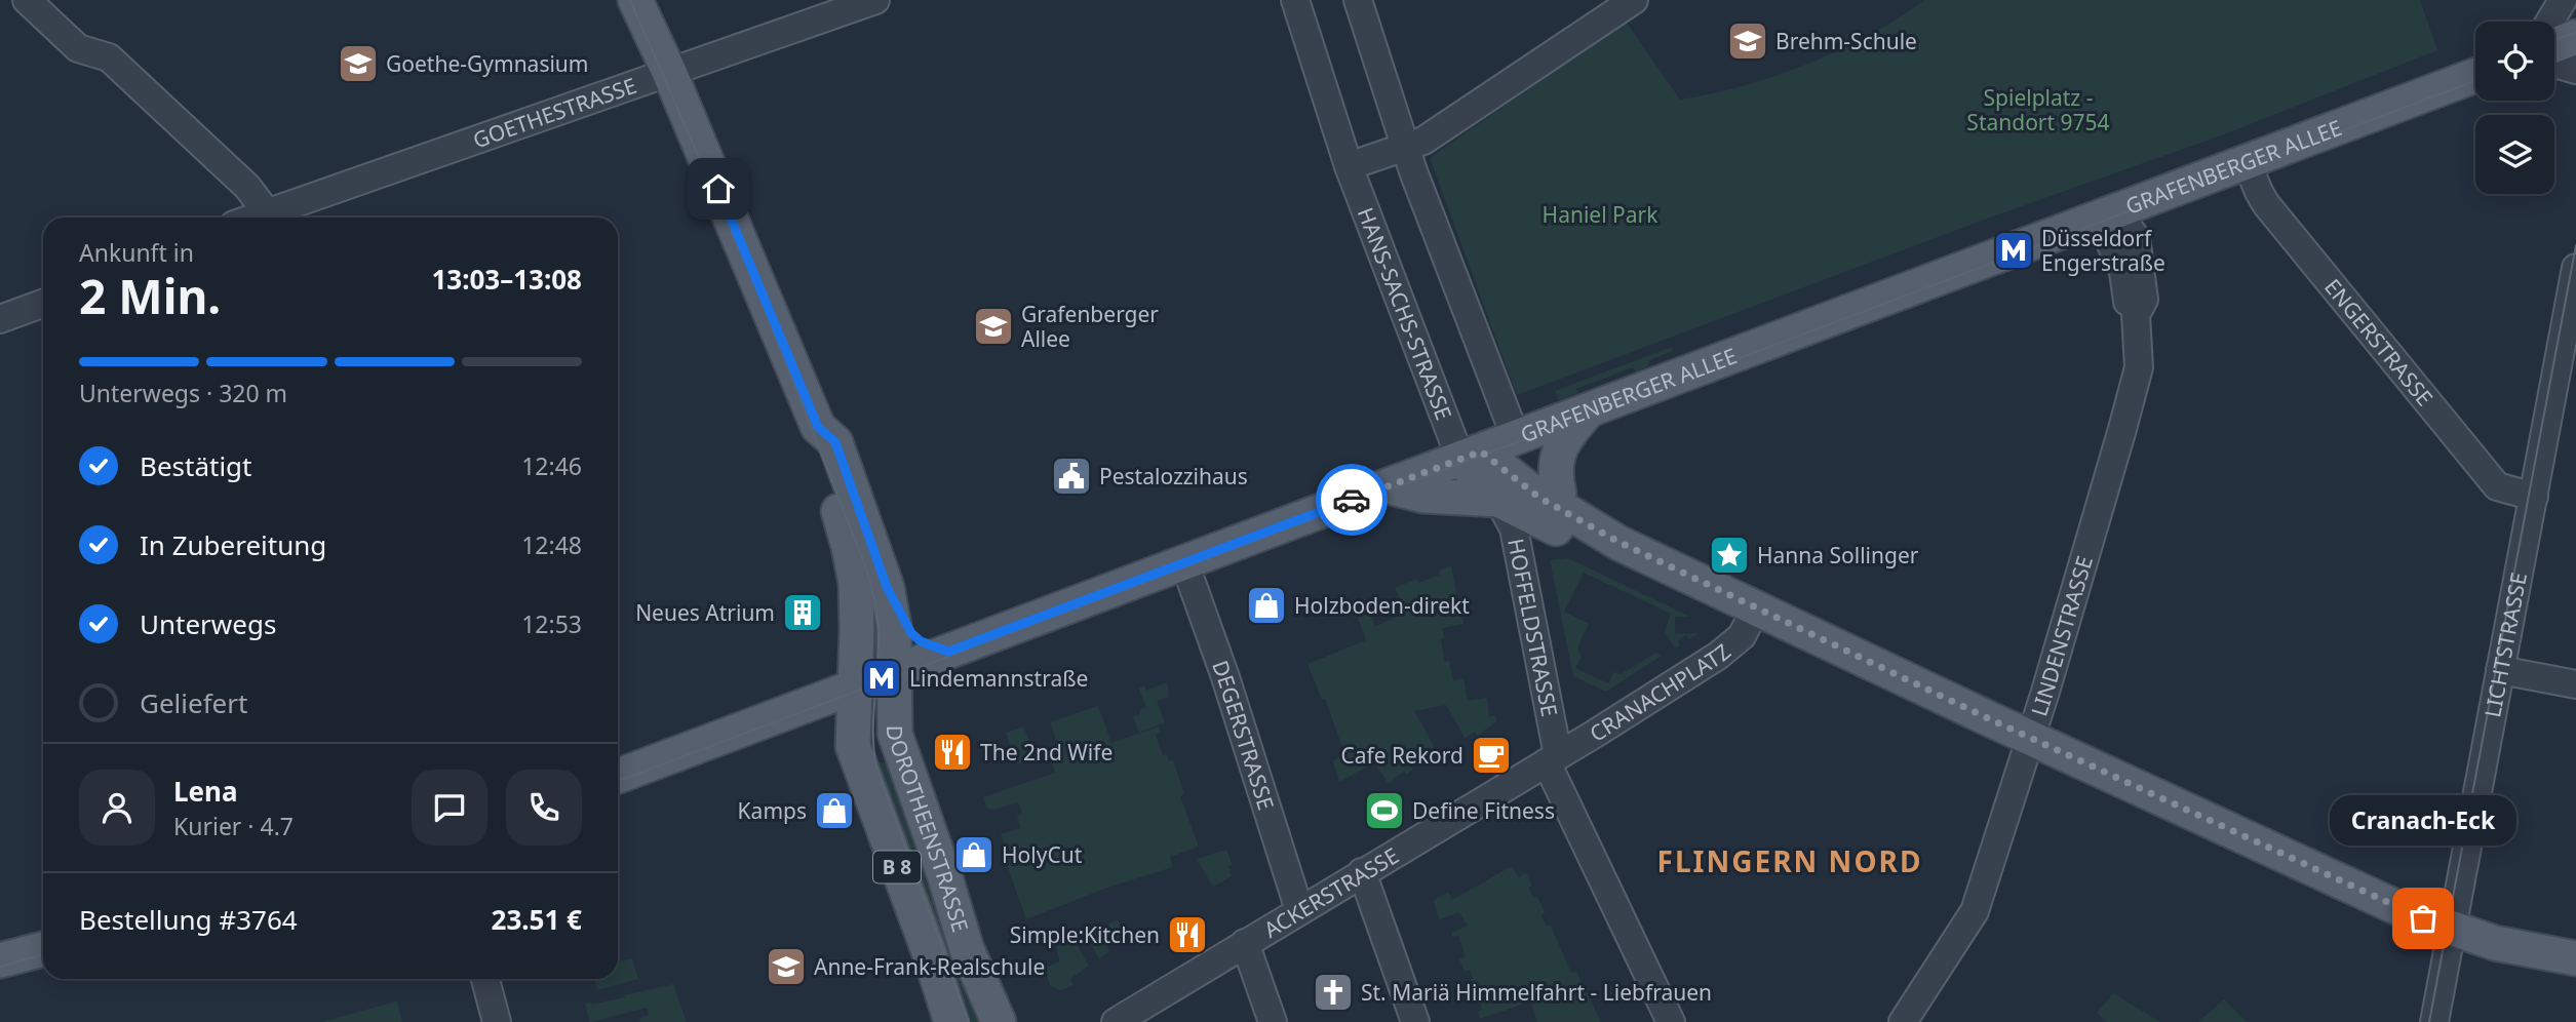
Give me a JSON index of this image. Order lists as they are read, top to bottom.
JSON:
{
  "streets": {
    "main road": ["GRAFENBERGER ALLEE", "DOROTHEENSTRASSE", "B 8"],
    "street": [
      "GOETHESTRASSE",
      "HANS-SACHS-STRASSE",
      "ENGERSTRASSE",
      "HOFFELDSTRASSE",
      "LINDENSTRASSE",
      "LICHTSTRASSE",
      "CRANACHPLATZ",
      "DEGERSTRASSE",
      "ACKERSTRASSE"
    ]
  },
  "crossings": [
    ["GOETHESTRASSE", "B 8"],
    ["GRAFENBERGER ALLEE", "HANS-SACHS-STRASSE"],
    ["GRAFENBERGER ALLEE", "ENGERSTRASSE"],
    ["GRAFENBERGER ALLEE", "LINDENSTRASSE"],
    ["GRAFENBERGER ALLEE", "DEGERSTRASSE"],
    ["GRAFENBERGER ALLEE", "DOROTHEENSTRASSE"],
    ["GRAFENBERGER ALLEE", "B 8"],
    ["ENGERSTRASSE", "LICHTSTRASSE"],
    ["HOFFELDSTRASSE", "CRANACHPLATZ"],
    ["HOFFELDSTRASSE", "ACKERSTRASSE"],
    ["CRANACHPLATZ", "ACKERSTRASSE"],
    ["DEGERSTRASSE", "ACKERSTRASSE"],
    ["DOROTHEENSTRASSE", "B 8"]
  ],
  "districts": ["FLINGERN NORD"],
  "parks": ["Spielplatz - Standort 9754", "Haniel Park"],
  "places": {
    "school or university": [
      "Brehm-Schule",
      "Goethe-Gymnasium",
      "Grafenberger Allee",
      "Anne-Frank-Realschule"
    ],
    "metro station": ["Düsseldorf Engerstraße", "Lindemannstraße"],
    "public building": ["Pestalozzihaus"],
    "place": ["Hanna Sollinger"],
    "shop": ["Holzboden-direkt", "Kamps", "HolyCut"],
    "building": ["Neues Atrium"],
    "restaurant": ["The 2nd Wife", "Simple:Kitchen"],
    "cafe": ["Cafe Rekord"],
    "sports": ["Define Fitness"],
    "other": ["Cranach-Eck"],
    "church": ["St. Mariä Himmelfahrt - Liebfrauen"]
  },
  "page": {
    "heading": ["2 Min.", "Ankunft in", "13:03–13:08"],
    "panel": [
      "Lena",
      "Kurier · 4.7",
      "Bestellung #3764",
      "23.51 €"
    ],
    "bar": "Unterwegs · 320 m",
    "list": [
      ["Bestätigt", "12:46"],
      ["In Zubereitung", "12:48"],
      ["Unterwegs", "12:53"],
      "Geliefert"
    ],
    "bubble": "Cranach-Eck"
  }
}
